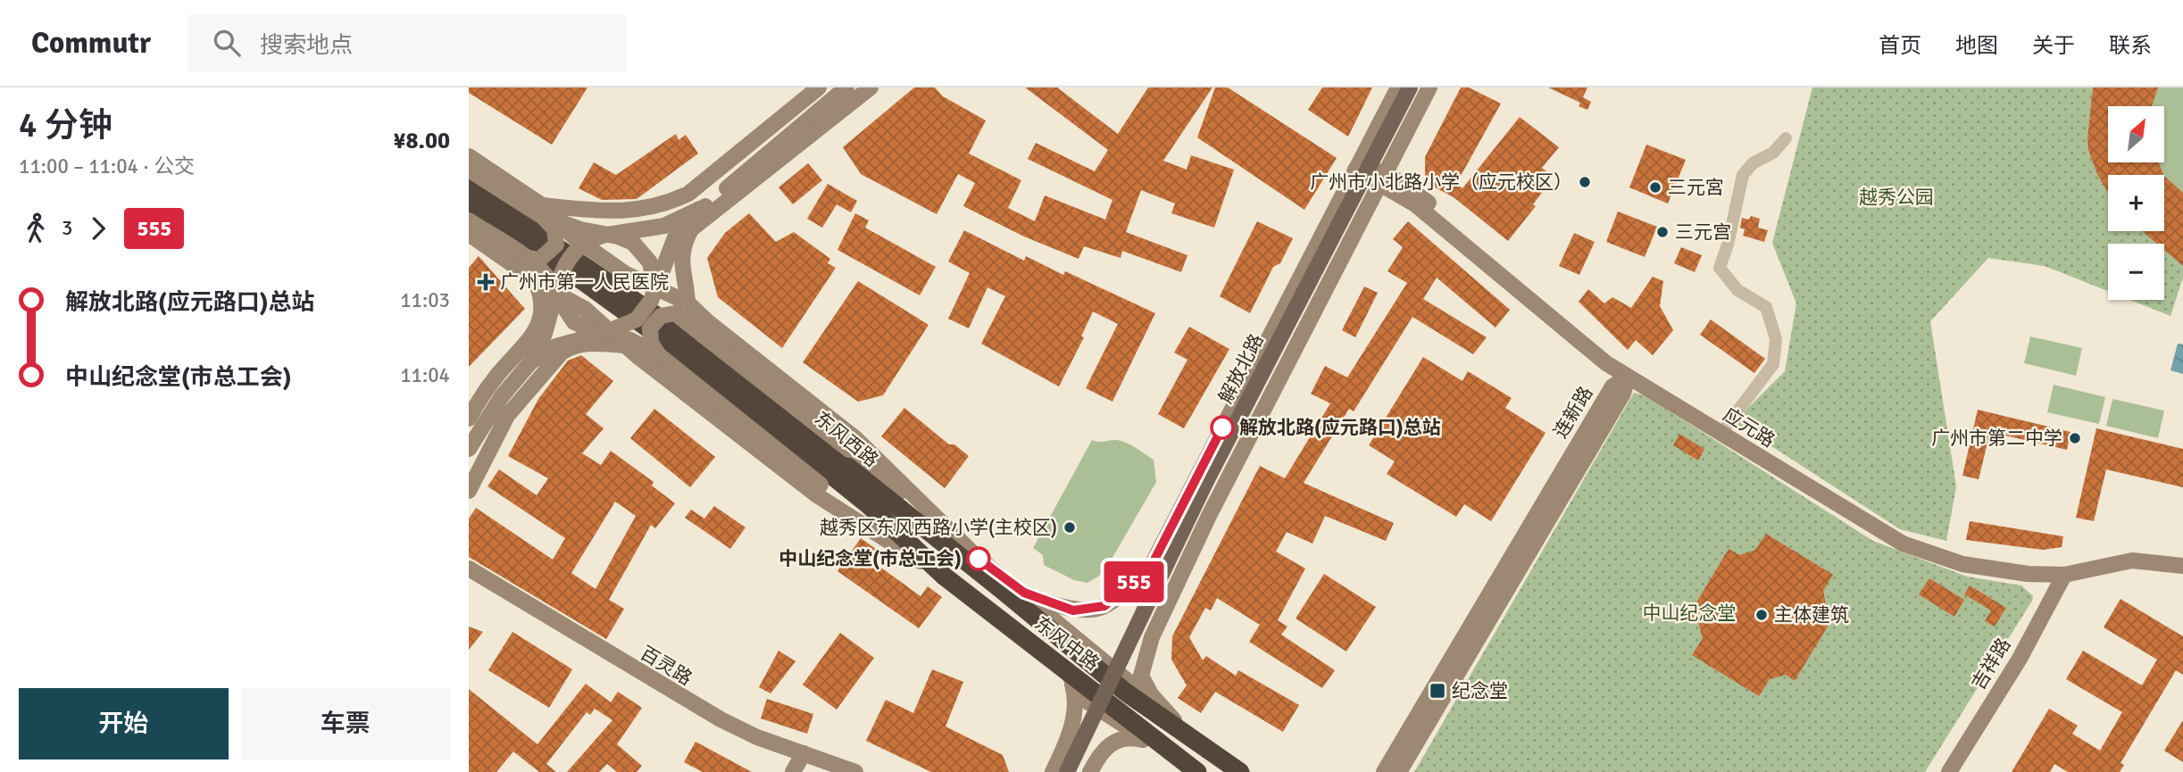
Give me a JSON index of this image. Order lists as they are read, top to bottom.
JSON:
{
  "streets": {
    "highway": ["东风西路", "东风中路"],
    "main road": ["解放北路"],
    "street": [
      "连新路",
      "应元路",
      "吉祥路",
      "百灵路"
    ]
  },
  "crossings": [
    ["解放北路", "应元路"],
    ["解放北路", "东风西路"],
    ["连新路", "应元路"],
    ["应元路", "吉祥路"],
    ["东风西路", "东风中路"]
  ],
  "parks": ["越秀公园", "中山纪念堂"],
  "places": {
    "other": [
      "广州市小北路小学（应元校区）",
      "三元宮",
      "三元宫",
      "解放北路(应元路口)总站",
      "广州市第二中学",
      "越秀区东风西路小学(主校区)",
      "中山纪念堂(市总工会)",
      "主体建筑"
    ],
    "health": ["广州市第一人民医院"],
    "transit": ["纪念堂"]
  },
  "lines": ["bus line 555"],
  "north": "top right",
  "page": {
    "header": "Commutr",
    "search": "搜索地点",
    "nav": [
      "首页",
      "地图",
      "关于",
      "联系"
    ],
    "heading": ["4 分钟", "11:00 – 11:04 · 公交", "¥8.00"],
    "on_map": "555",
    "map_buttons": ["+", "−"],
    "legs": ["3", "555"],
    "list": [
      {
        "name": "解放北路(应元路口)总站",
        "value": "11:03"
      },
      {
        "name": "中山纪念堂(市总工会)",
        "value": "11:04"
      }
    ],
    "buttons": ["开始", "车票"]
  }
}
